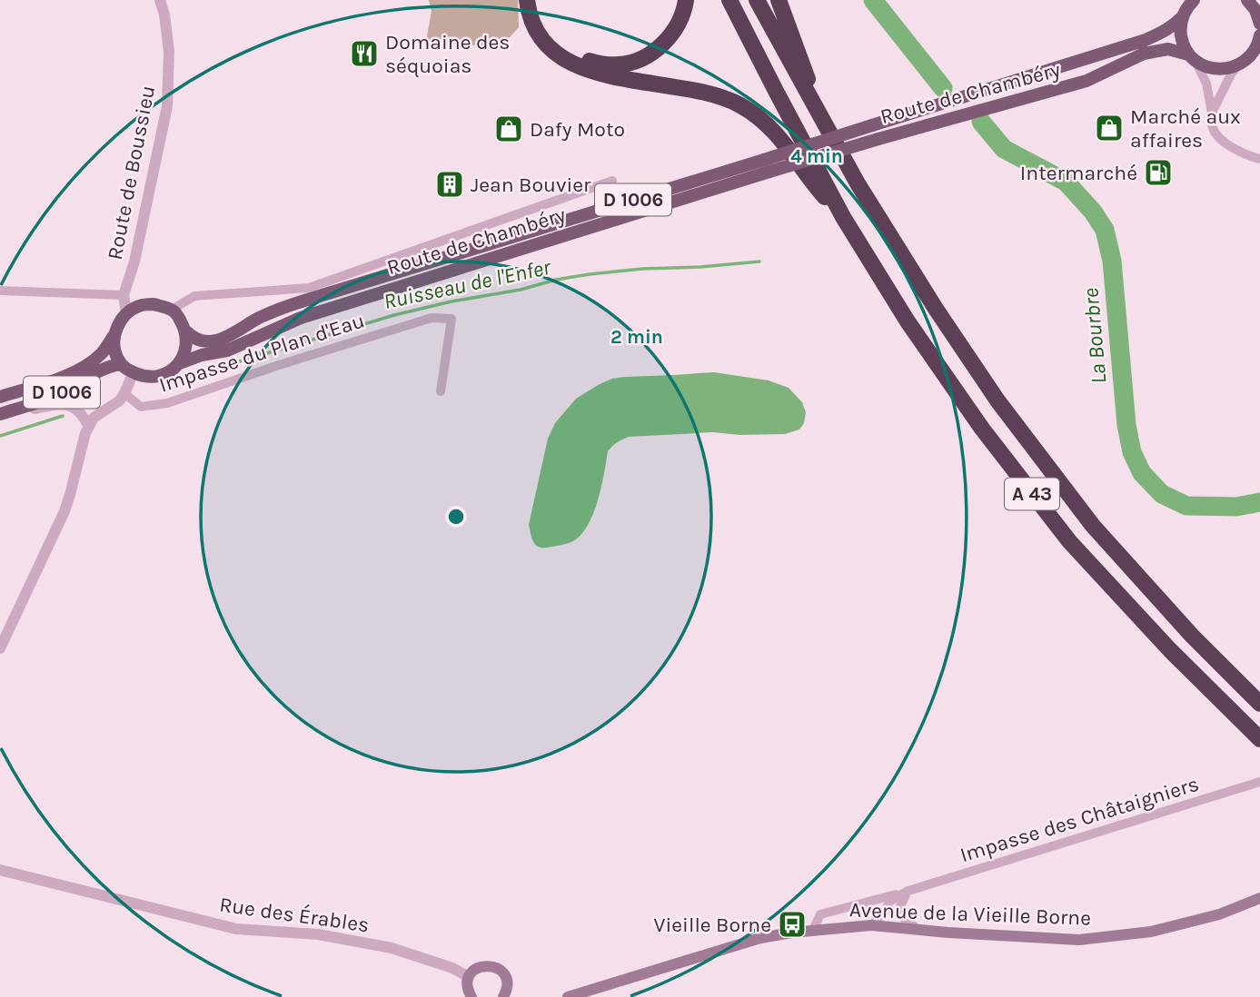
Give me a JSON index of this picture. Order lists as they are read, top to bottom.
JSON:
{
  "streets": {
    "highway": ["A 43"],
    "main road": ["Route de Chambéry", "D 1006", "Avenue de la Vieille Borne"],
    "street": [
      "Route de Boussieu",
      "Impasse du Plan d'Eau",
      "Impasse des Châtaigniers",
      "Rue des Érables"
    ]
  },
  "crossings": [
    ["Route de Chambéry", "Route de Boussieu"],
    ["Route de Chambéry", "D 1006"],
    ["Route de Boussieu", "D 1006"],
    ["Impasse des Châtaigniers", "Avenue de la Vieille Borne"]
  ],
  "water": ["Ruisseau de l'Enfer", "La Bourbre"],
  "places": {
    "restaurant": ["Domaine des séquoias"],
    "shop": ["Marché aux affaires", "Dafy Moto"],
    "fuel station": ["Intermarché"],
    "building": ["Jean Bouvier"],
    "bus stop": ["Vieille Borne"]
  },
  "rings": ["4 min", "2 min"]
}
